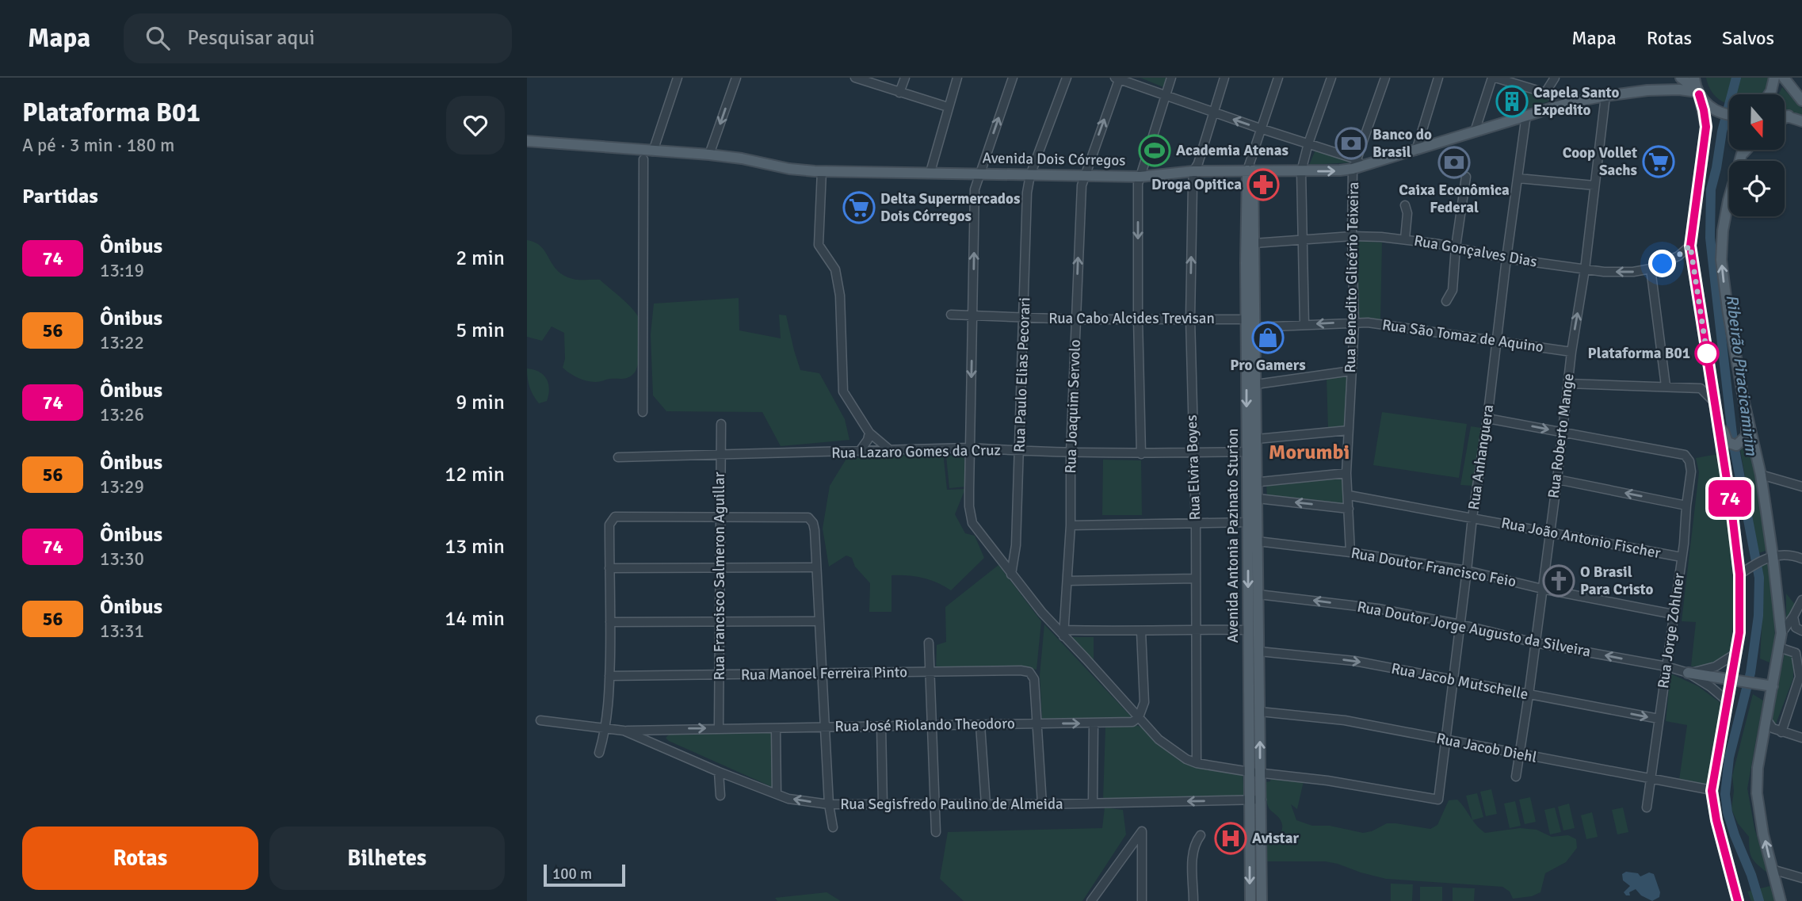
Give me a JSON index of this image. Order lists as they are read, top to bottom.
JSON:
{
  "streets": {
    "main road": ["Avenida Dois Córregos", "Avenida Antonia Pazinato Sturion"],
    "street": [
      "Rua Gonçalves Dias",
      "Rua Benedito Glicério Teixeira",
      "Rua Cabo Alcides Trevisan",
      "Rua São Tomaz de Aquino",
      "Rua Paulo Elias Pecorari",
      "Rua Joaquim Servolo",
      "Rua Roberto Mange",
      "Rua Lazaro Gomes da Cruz",
      "Rua Anhanguera",
      "Rua Elvira Boyes",
      "Rua João Antonio Fischer",
      "Rua Doutor Francisco Feio",
      "Rua Francisco Salmeron Aguillar",
      "Rua Doutor Jorge Augusto da Silveira",
      "Rua Jorge Zohlner",
      "Rua Manoel Ferreira Pinto",
      "Rua Jacob Mutschelle",
      "Rua José Riolando Theodoro",
      "Rua Jacob Diehl",
      "Rua Segisfredo Paulino de Almeida"
    ]
  },
  "crossings": [
    ["Avenida Dois Córregos", "Rua Benedito Glicério Teixeira"],
    ["Avenida Dois Córregos", "Rua Paulo Elias Pecorari"],
    ["Avenida Dois Córregos", "Rua Joaquim Servolo"],
    ["Avenida Dois Córregos", "Rua Roberto Mange"],
    ["Avenida Dois Córregos", "Rua Anhanguera"],
    ["Avenida Dois Córregos", "Rua Elvira Boyes"],
    ["Avenida Dois Córregos", "Avenida Antonia Pazinato Sturion"],
    ["Rua Gonçalves Dias", "Rua Benedito Glicério Teixeira"],
    ["Rua Gonçalves Dias", "Rua Roberto Mange"],
    ["Rua Gonçalves Dias", "Rua Anhanguera"],
    ["Rua Gonçalves Dias", "Avenida Antonia Pazinato Sturion"],
    ["Rua Benedito Glicério Teixeira", "Rua São Tomaz de Aquino"],
    ["Rua Benedito Glicério Teixeira", "Rua João Antonio Fischer"],
    ["Rua Benedito Glicério Teixeira", "Rua Doutor Francisco Feio"],
    ["Rua Cabo Alcides Trevisan", "Rua Paulo Elias Pecorari"],
    ["Rua Cabo Alcides Trevisan", "Rua Joaquim Servolo"],
    ["Rua Cabo Alcides Trevisan", "Rua Elvira Boyes"],
    ["Rua Cabo Alcides Trevisan", "Avenida Antonia Pazinato Sturion"],
    ["Rua São Tomaz de Aquino", "Rua Roberto Mange"],
    ["Rua São Tomaz de Aquino", "Rua Anhanguera"],
    ["Rua São Tomaz de Aquino", "Avenida Antonia Pazinato Sturion"],
    ["Rua Paulo Elias Pecorari", "Rua Lazaro Gomes da Cruz"],
    ["Rua Joaquim Servolo", "Rua Lazaro Gomes da Cruz"],
    ["Rua Roberto Mange", "Rua João Antonio Fischer"],
    ["Rua Roberto Mange", "Rua Doutor Francisco Feio"],
    ["Rua Roberto Mange", "Rua Doutor Jorge Augusto da Silveira"],
    ["Rua Roberto Mange", "Rua Jorge Zohlner"],
    ["Rua Roberto Mange", "Rua Jacob Mutschelle"],
    ["Rua Roberto Mange", "Rua Jacob Diehl"],
    ["Rua Lazaro Gomes da Cruz", "Rua Elvira Boyes"],
    ["Rua Lazaro Gomes da Cruz", "Avenida Antonia Pazinato Sturion"],
    ["Rua Lazaro Gomes da Cruz", "Rua Francisco Salmeron Aguillar"],
    ["Rua Anhanguera", "Avenida Antonia Pazinato Sturion"],
    ["Rua Anhanguera", "Rua João Antonio Fischer"],
    ["Rua Anhanguera", "Rua Doutor Francisco Feio"],
    ["Rua Anhanguera", "Rua Doutor Jorge Augusto da Silveira"],
    ["Rua Anhanguera", "Rua Jacob Mutschelle"],
    ["Rua Anhanguera", "Rua Jacob Diehl"],
    ["Avenida Antonia Pazinato Sturion", "Rua Doutor Francisco Feio"],
    ["Avenida Antonia Pazinato Sturion", "Rua Doutor Jorge Augusto da Silveira"],
    ["Avenida Antonia Pazinato Sturion", "Rua Jacob Mutschelle"],
    ["Avenida Antonia Pazinato Sturion", "Rua Jacob Diehl"],
    ["Avenida Antonia Pazinato Sturion", "Rua Segisfredo Paulino de Almeida"],
    ["Rua João Antonio Fischer", "Rua Jorge Zohlner"],
    ["Rua Doutor Francisco Feio", "Rua Jorge Zohlner"],
    ["Rua Francisco Salmeron Aguillar", "Rua Manoel Ferreira Pinto"],
    ["Rua Francisco Salmeron Aguillar", "Rua José Riolando Theodoro"],
    ["Rua Doutor Jorge Augusto da Silveira", "Rua Jorge Zohlner"],
    ["Rua Jorge Zohlner", "Rua Jacob Mutschelle"],
    ["Rua Jorge Zohlner", "Rua Jacob Diehl"],
    ["Rua Manoel Ferreira Pinto", "Rua José Riolando Theodoro"],
    ["Rua José Riolando Theodoro", "Rua Segisfredo Paulino de Almeida"]
  ],
  "one_way": ["Rua Doutor Jorge Augusto da Silveira", "Rua Jacob Mutschelle"],
  "districts": ["Morumbi"],
  "water": ["Ribeirão Piracicamirim"],
  "places": {
    "building": ["Capela Santo Expedito"],
    "bank": ["Banco do Brasil", "Caixa Econômica Federal"],
    "sports": ["Academia Atenas"],
    "supermarket": ["Coop Vollet Sachs", "Delta Supermercados Dois Córregos"],
    "pharmacy": ["Droga Opitica"],
    "shop": ["Pro Gamers"],
    "other": ["Plataforma B01"],
    "church": ["O Brasil Para Cristo"],
    "hospital": ["Avistar"]
  },
  "lines": ["bus line 74"],
  "scale_bar": "100 m",
  "north": "bottom",
  "page": {
    "header": "Mapa",
    "search": "Pesquisar aqui",
    "nav": ["Mapa", "Rotas", "Salvos"],
    "heading": [
      ["Plataforma B01", "A pé · 3 min · 180 m"],
      "Partidas"
    ],
    "on_map": "74",
    "list": [
      {
        "mark": "74",
        "name": "Ônibus",
        "note": "13:19",
        "value": "2 min"
      },
      {
        "mark": "56",
        "name": "Ônibus",
        "note": "13:22",
        "value": "5 min"
      },
      {
        "mark": "74",
        "name": "Ônibus",
        "note": "13:26",
        "value": "9 min"
      },
      {
        "mark": "56",
        "name": "Ônibus",
        "note": "13:29",
        "value": "12 min"
      },
      {
        "mark": "74",
        "name": "Ônibus",
        "note": "13:30",
        "value": "13 min"
      },
      {
        "mark": "56",
        "name": "Ônibus",
        "note": "13:31",
        "value": "14 min"
      }
    ],
    "buttons": ["Rotas", "Bilhetes"],
    "scale": "100 m"
  }
}
